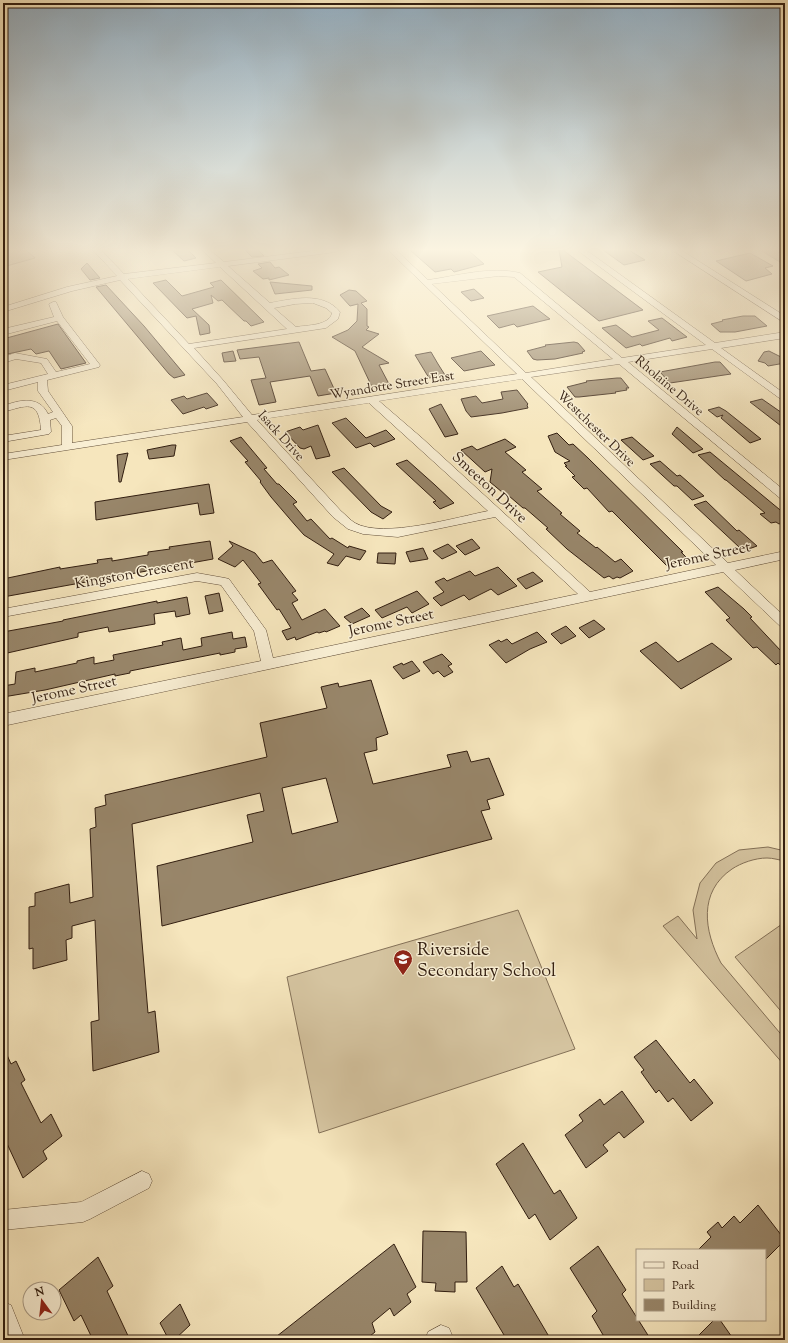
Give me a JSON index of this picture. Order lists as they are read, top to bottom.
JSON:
{
  "streets": {
    "street": [
      "Wyandotte Street East",
      "Rholaine Drive",
      "Westchester Drive",
      "Isack Drive",
      "Smeeton Drive",
      "Jerome Street",
      "Kingston Crescent"
    ]
  },
  "crossings": [
    ["Wyandotte Street East", "Rholaine Drive"],
    ["Wyandotte Street East", "Westchester Drive"],
    ["Wyandotte Street East", "Isack Drive"],
    ["Wyandotte Street East", "Smeeton Drive"],
    ["Westchester Drive", "Jerome Street"],
    ["Isack Drive", "Smeeton Drive"],
    ["Smeeton Drive", "Jerome Street"],
    ["Jerome Street", "Kingston Crescent"]
  ],
  "places": {
    "school or university": ["Riverside Secondary School"]
  },
  "legend": ["Road", "Park", "Building"],
  "north": "top"
}
